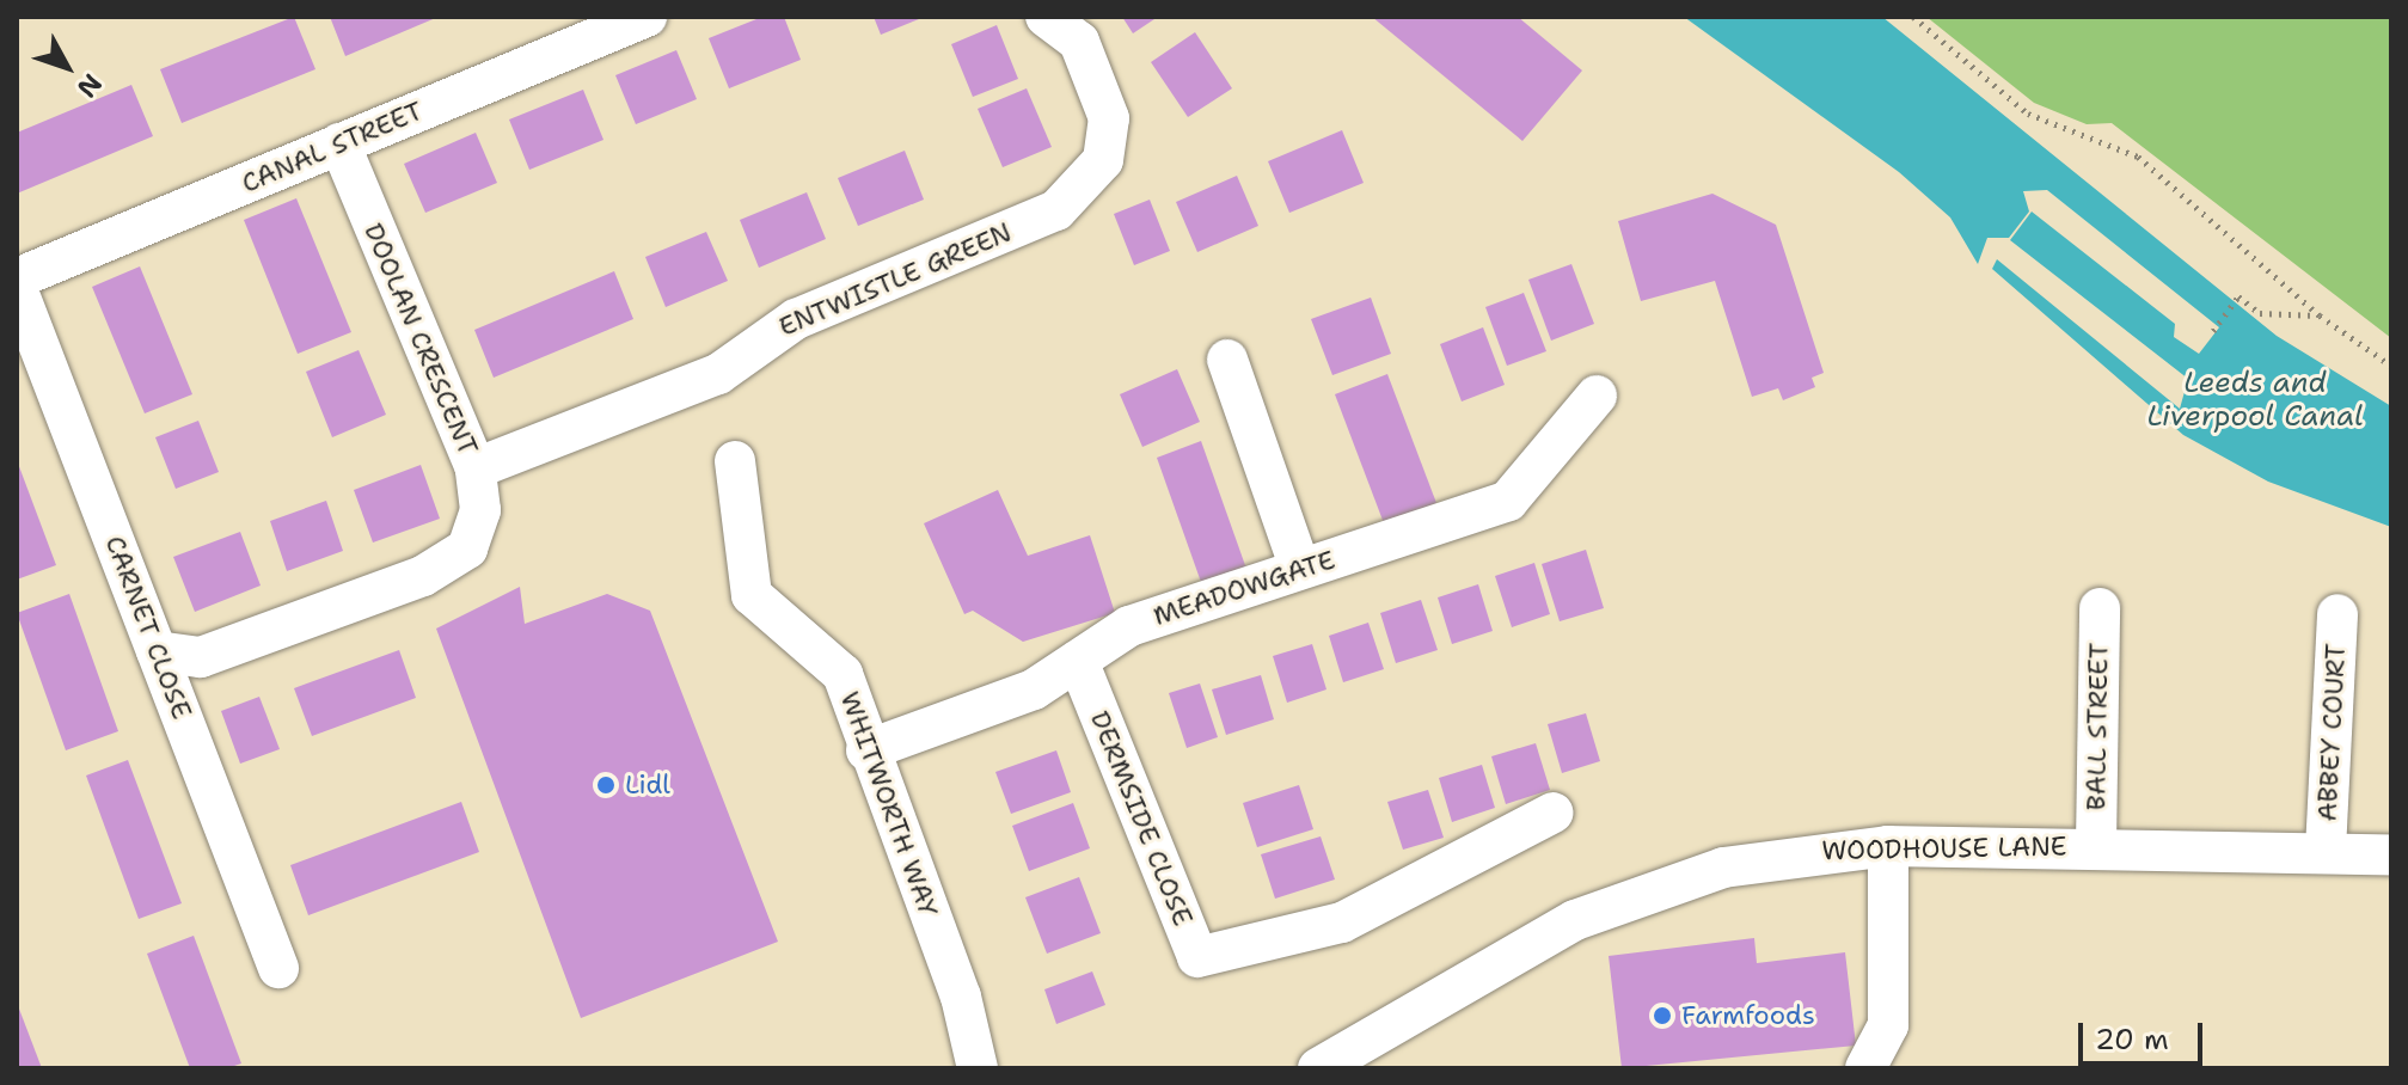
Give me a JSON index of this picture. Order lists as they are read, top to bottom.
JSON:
{
  "streets": {
    "street": [
      "CANAL STREET",
      "ENTWISTLE GREEN",
      "DOOLAN CRESCENT",
      "MEADOWGATE",
      "CARNET CLOSE",
      "BALL STREET",
      "ABBEY COURT",
      "WHITWORTH WAY",
      "DERMSIDE CLOSE",
      "WOODHOUSE LANE"
    ]
  },
  "crossings": [
    ["CANAL STREET", "DOOLAN CRESCENT"],
    ["ENTWISTLE GREEN", "DOOLAN CRESCENT"],
    ["DOOLAN CRESCENT", "CARNET CLOSE"],
    ["MEADOWGATE", "WHITWORTH WAY"],
    ["MEADOWGATE", "DERMSIDE CLOSE"],
    ["BALL STREET", "WOODHOUSE LANE"],
    ["ABBEY COURT", "WOODHOUSE LANE"]
  ],
  "water": ["Leeds and Liverpool Canal"],
  "places": ["Lidl", "Farmfoods"],
  "scale_bar": "20 m",
  "north": "bottom right"
}
